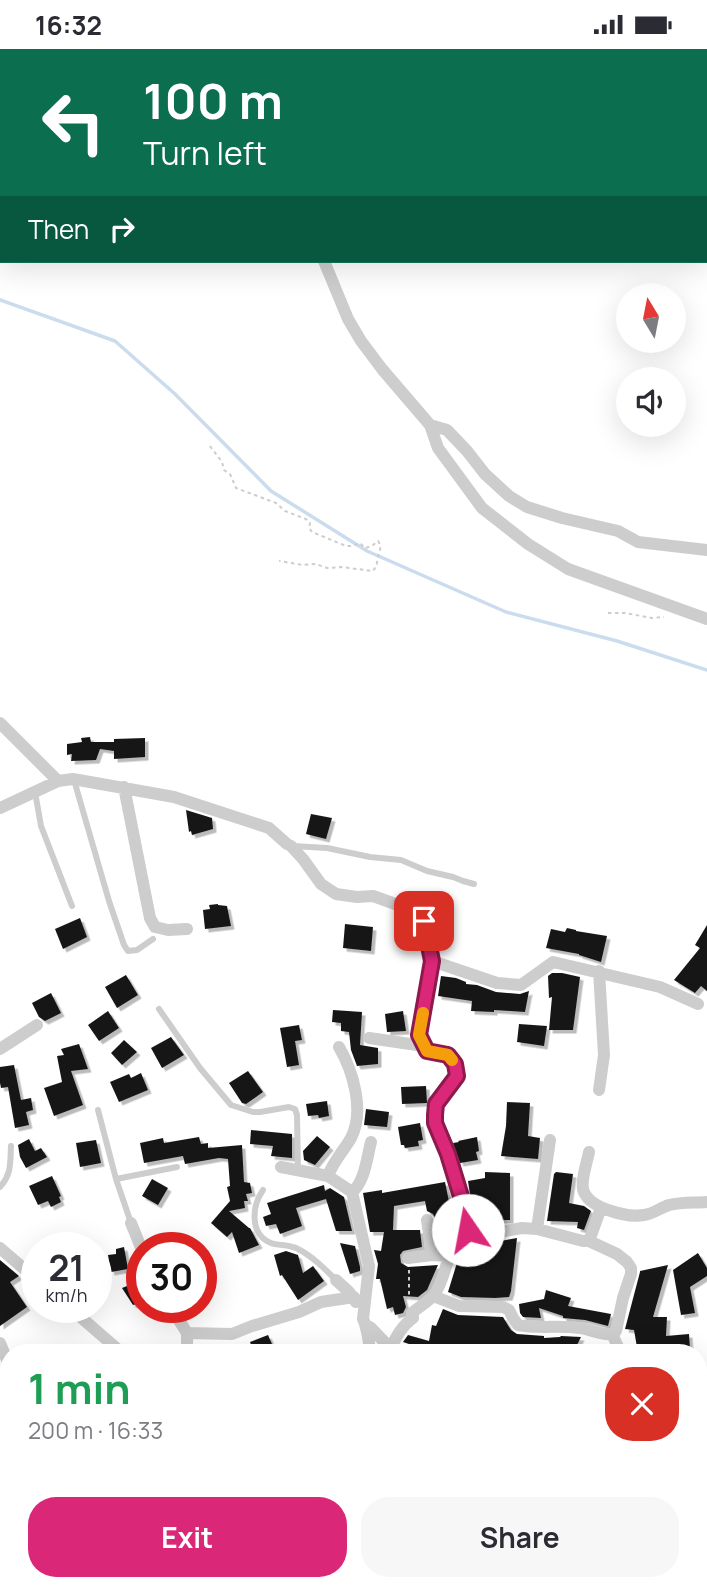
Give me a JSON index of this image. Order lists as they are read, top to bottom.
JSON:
{
  "north": "top",
  "page": {
    "status": "16:32",
    "turn": ["100 m", "Turn left"],
    "then": "Then",
    "speed": "21 km/h",
    "limit": "30",
    "heading": ["1 min", "200 m · 16:33"],
    "buttons": ["Exit", "Share"]
  }
}
